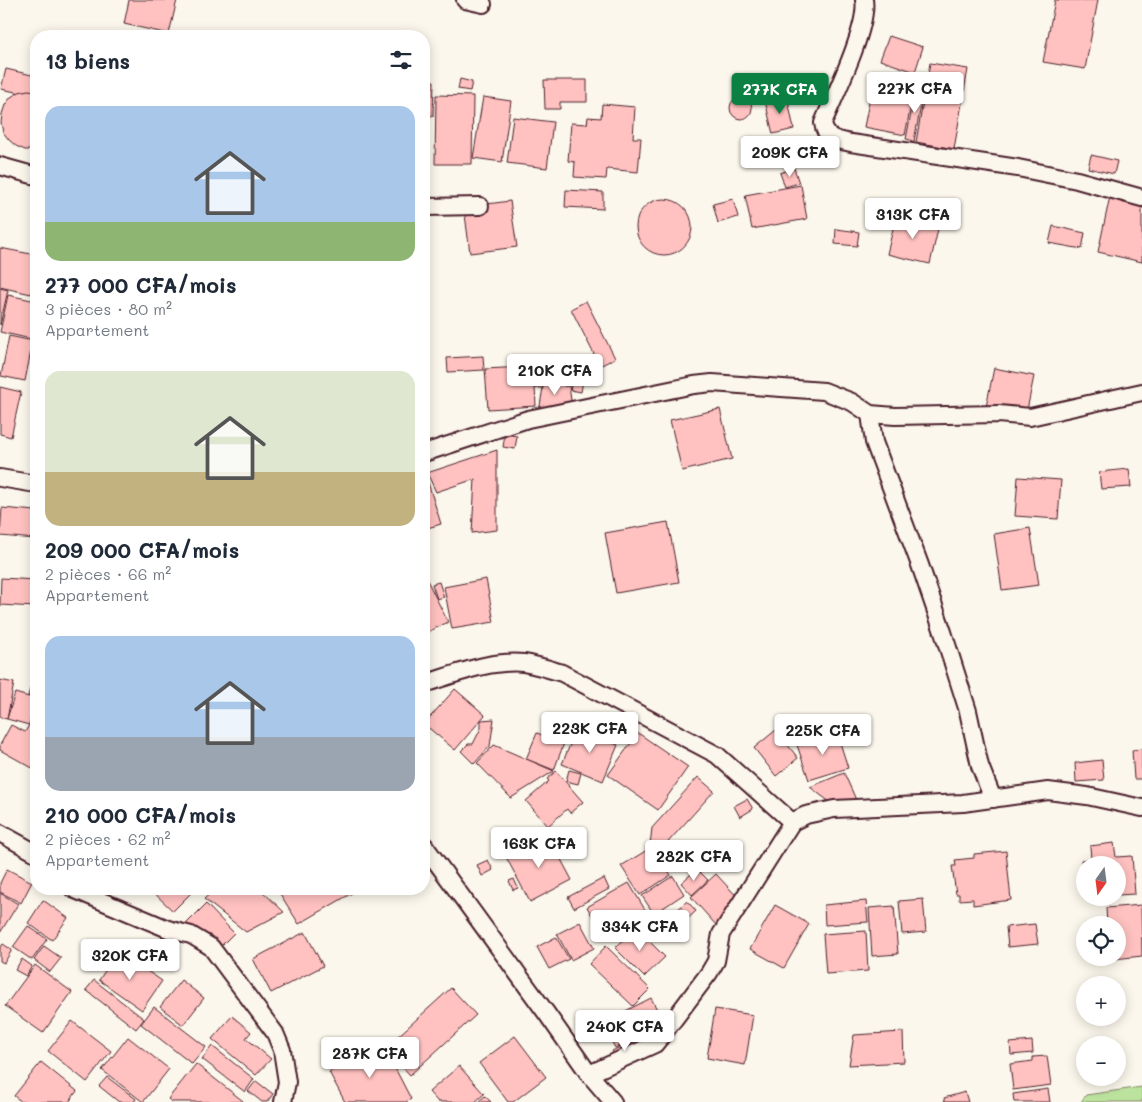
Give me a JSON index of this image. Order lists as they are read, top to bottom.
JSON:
{
  "north": "bottom",
  "page": {
    "heading": "13 biens",
    "price": [
      "227K CFA",
      "277K CFA",
      "209K CFA",
      "313K CFA",
      "210K CFA",
      "223K CFA",
      "225K CFA",
      "163K CFA",
      "282K CFA",
      "334K CFA",
      "320K CFA",
      "240K CFA",
      "287K CFA"
    ],
    "list": [
      {
        "name": "277 000 CFA/mois",
        "note": "3 pièces · 80 m² · Appartement"
      },
      {
        "name": "209 000 CFA/mois",
        "note": "2 pièces · 66 m² · Appartement"
      },
      {
        "name": "210 000 CFA/mois",
        "note": "2 pièces · 62 m² · Appartement"
      }
    ],
    "map_buttons": ["+", "−"]
  }
}
